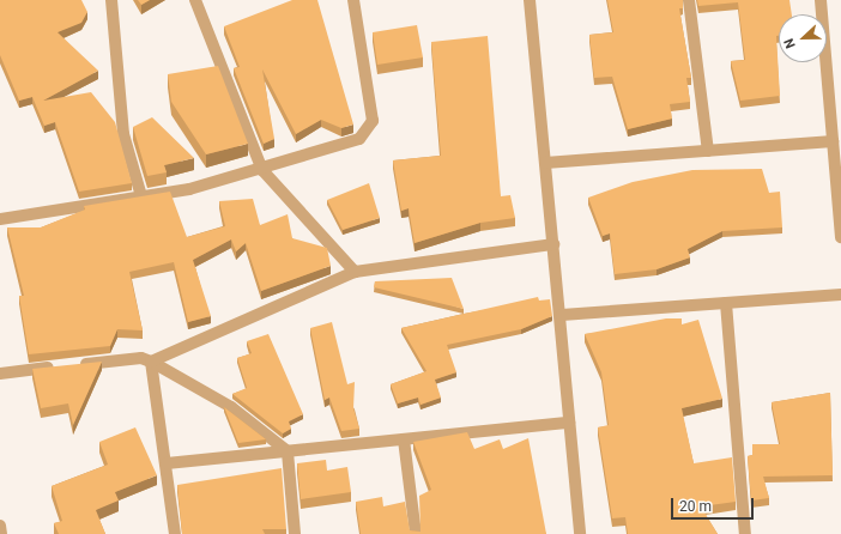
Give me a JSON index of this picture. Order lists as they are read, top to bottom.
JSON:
{
  "scale_bar": "20 m",
  "north": "left"
}
